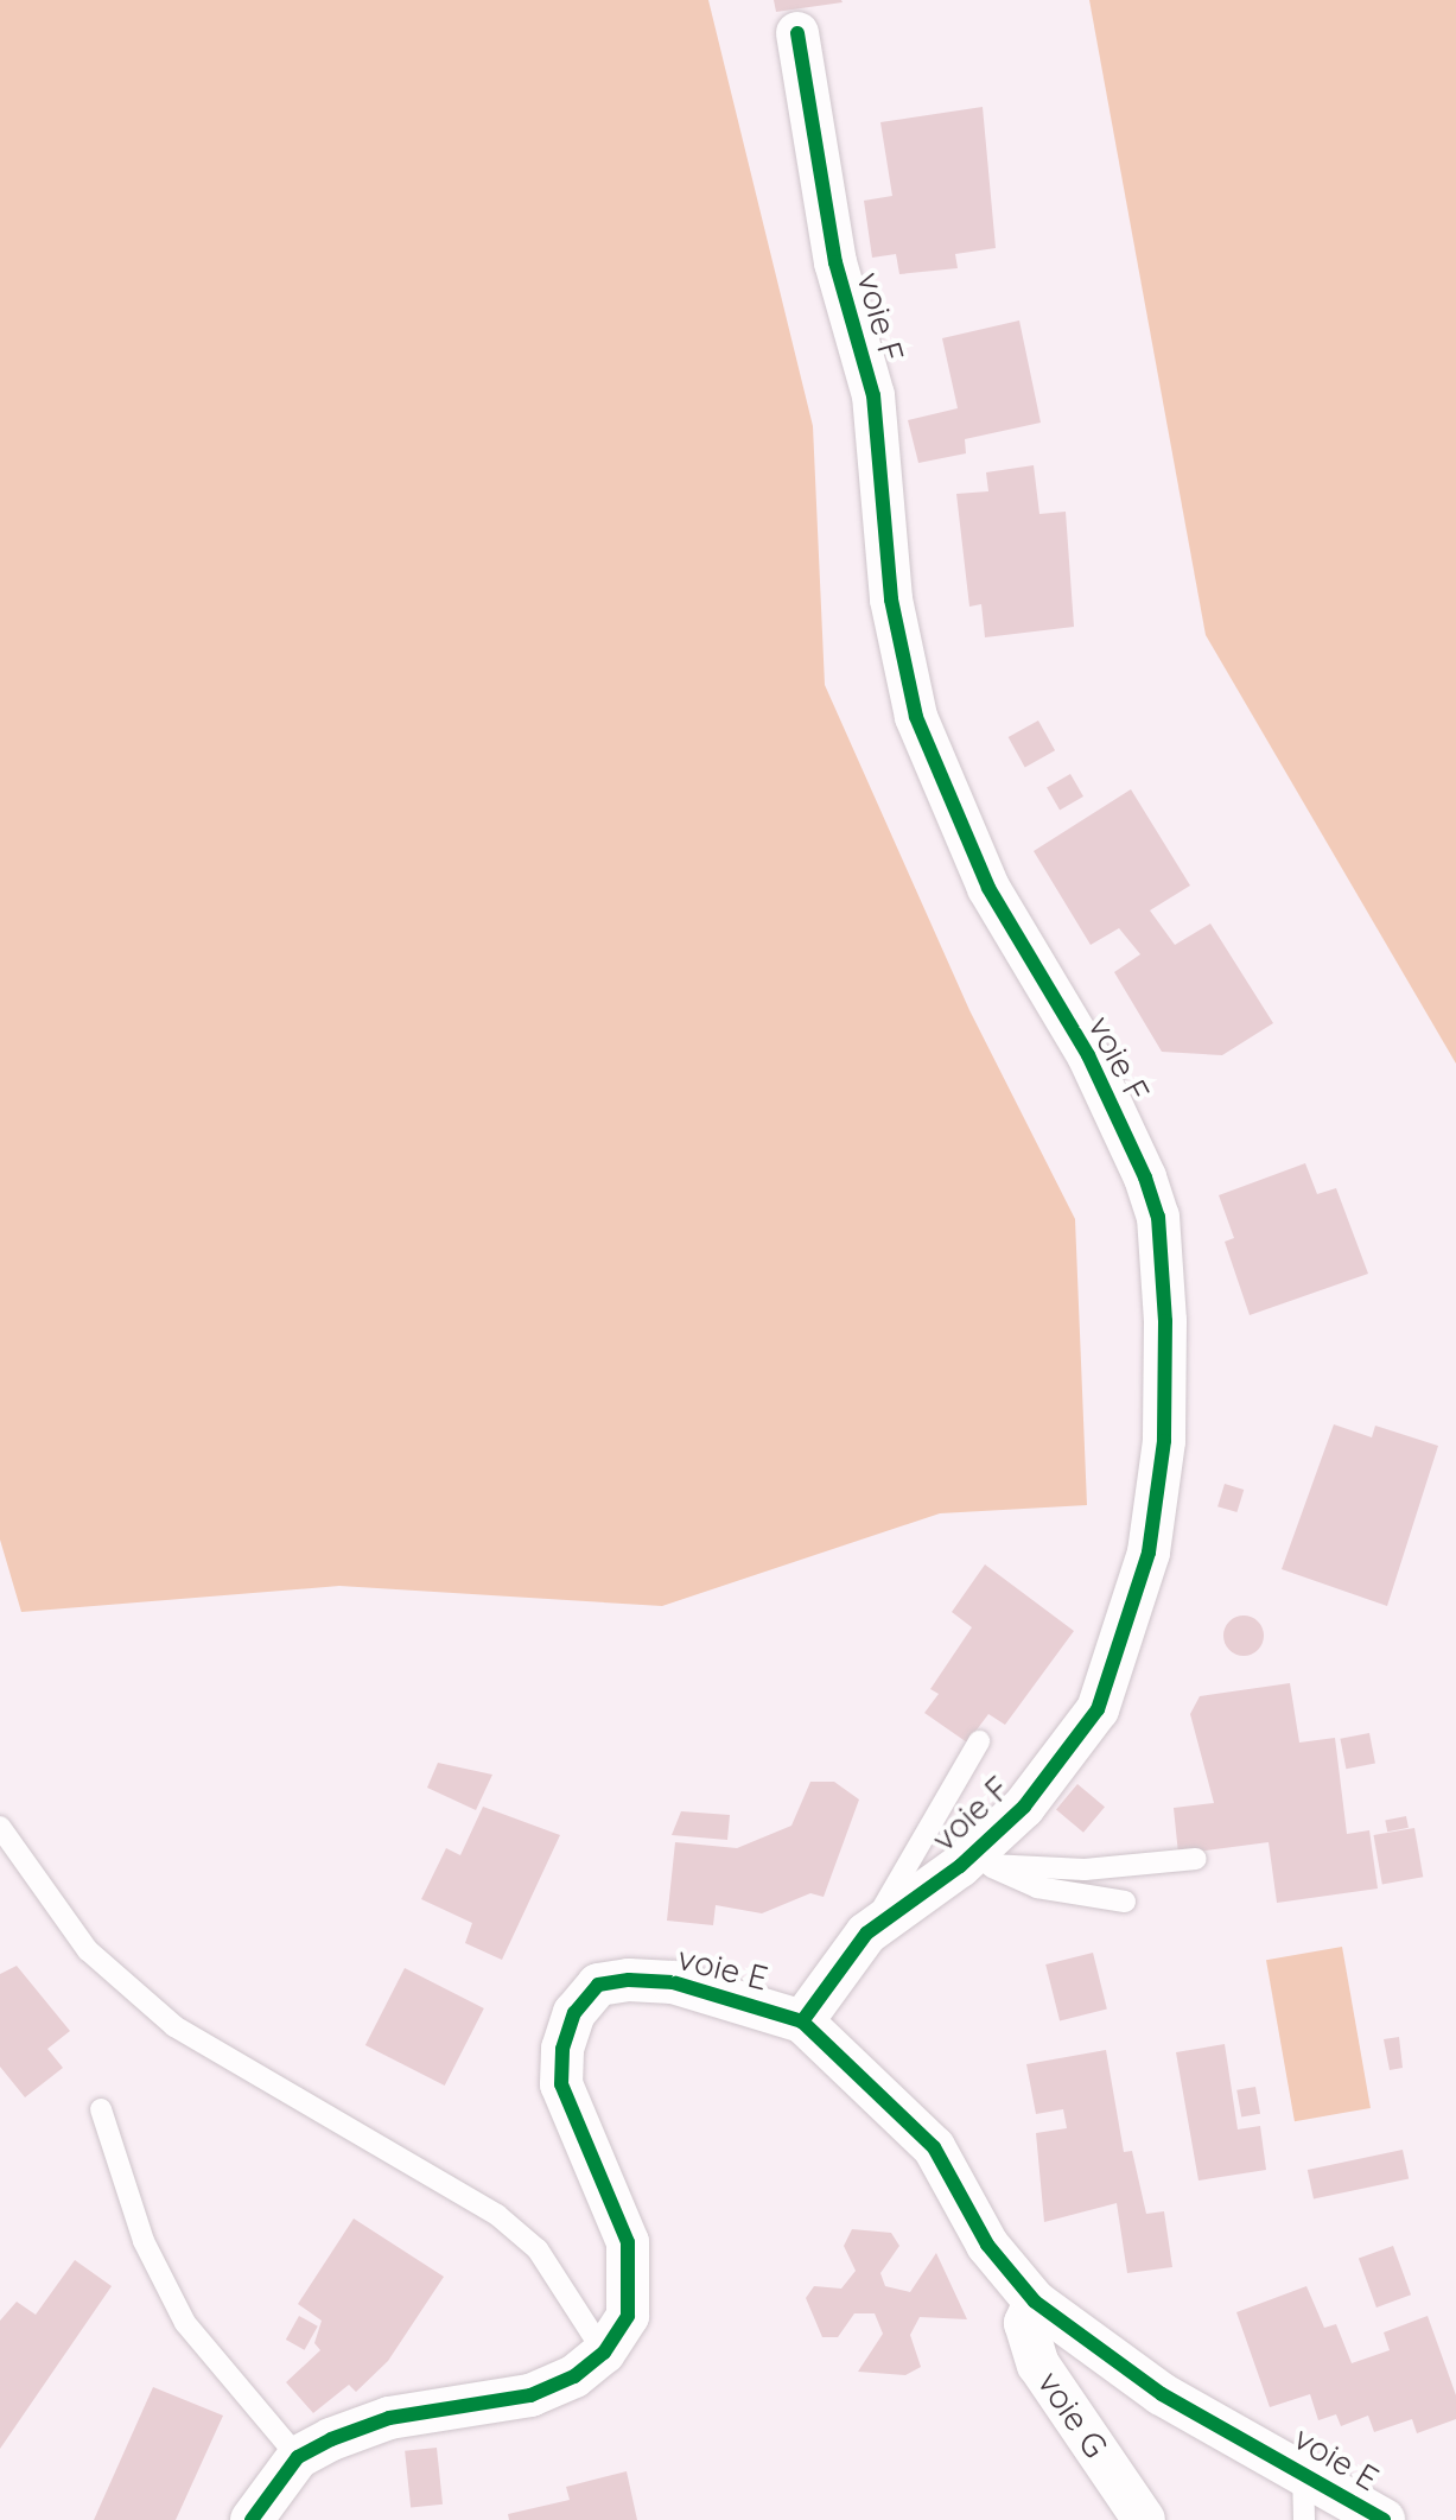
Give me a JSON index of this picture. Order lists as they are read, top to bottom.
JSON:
{
  "streets": {
    "street": ["voie F", "voie E", "voie G"]
  },
  "crossings": [
    ["voie F", "voie E"],
    ["voie E", "voie G"]
  ]
}
